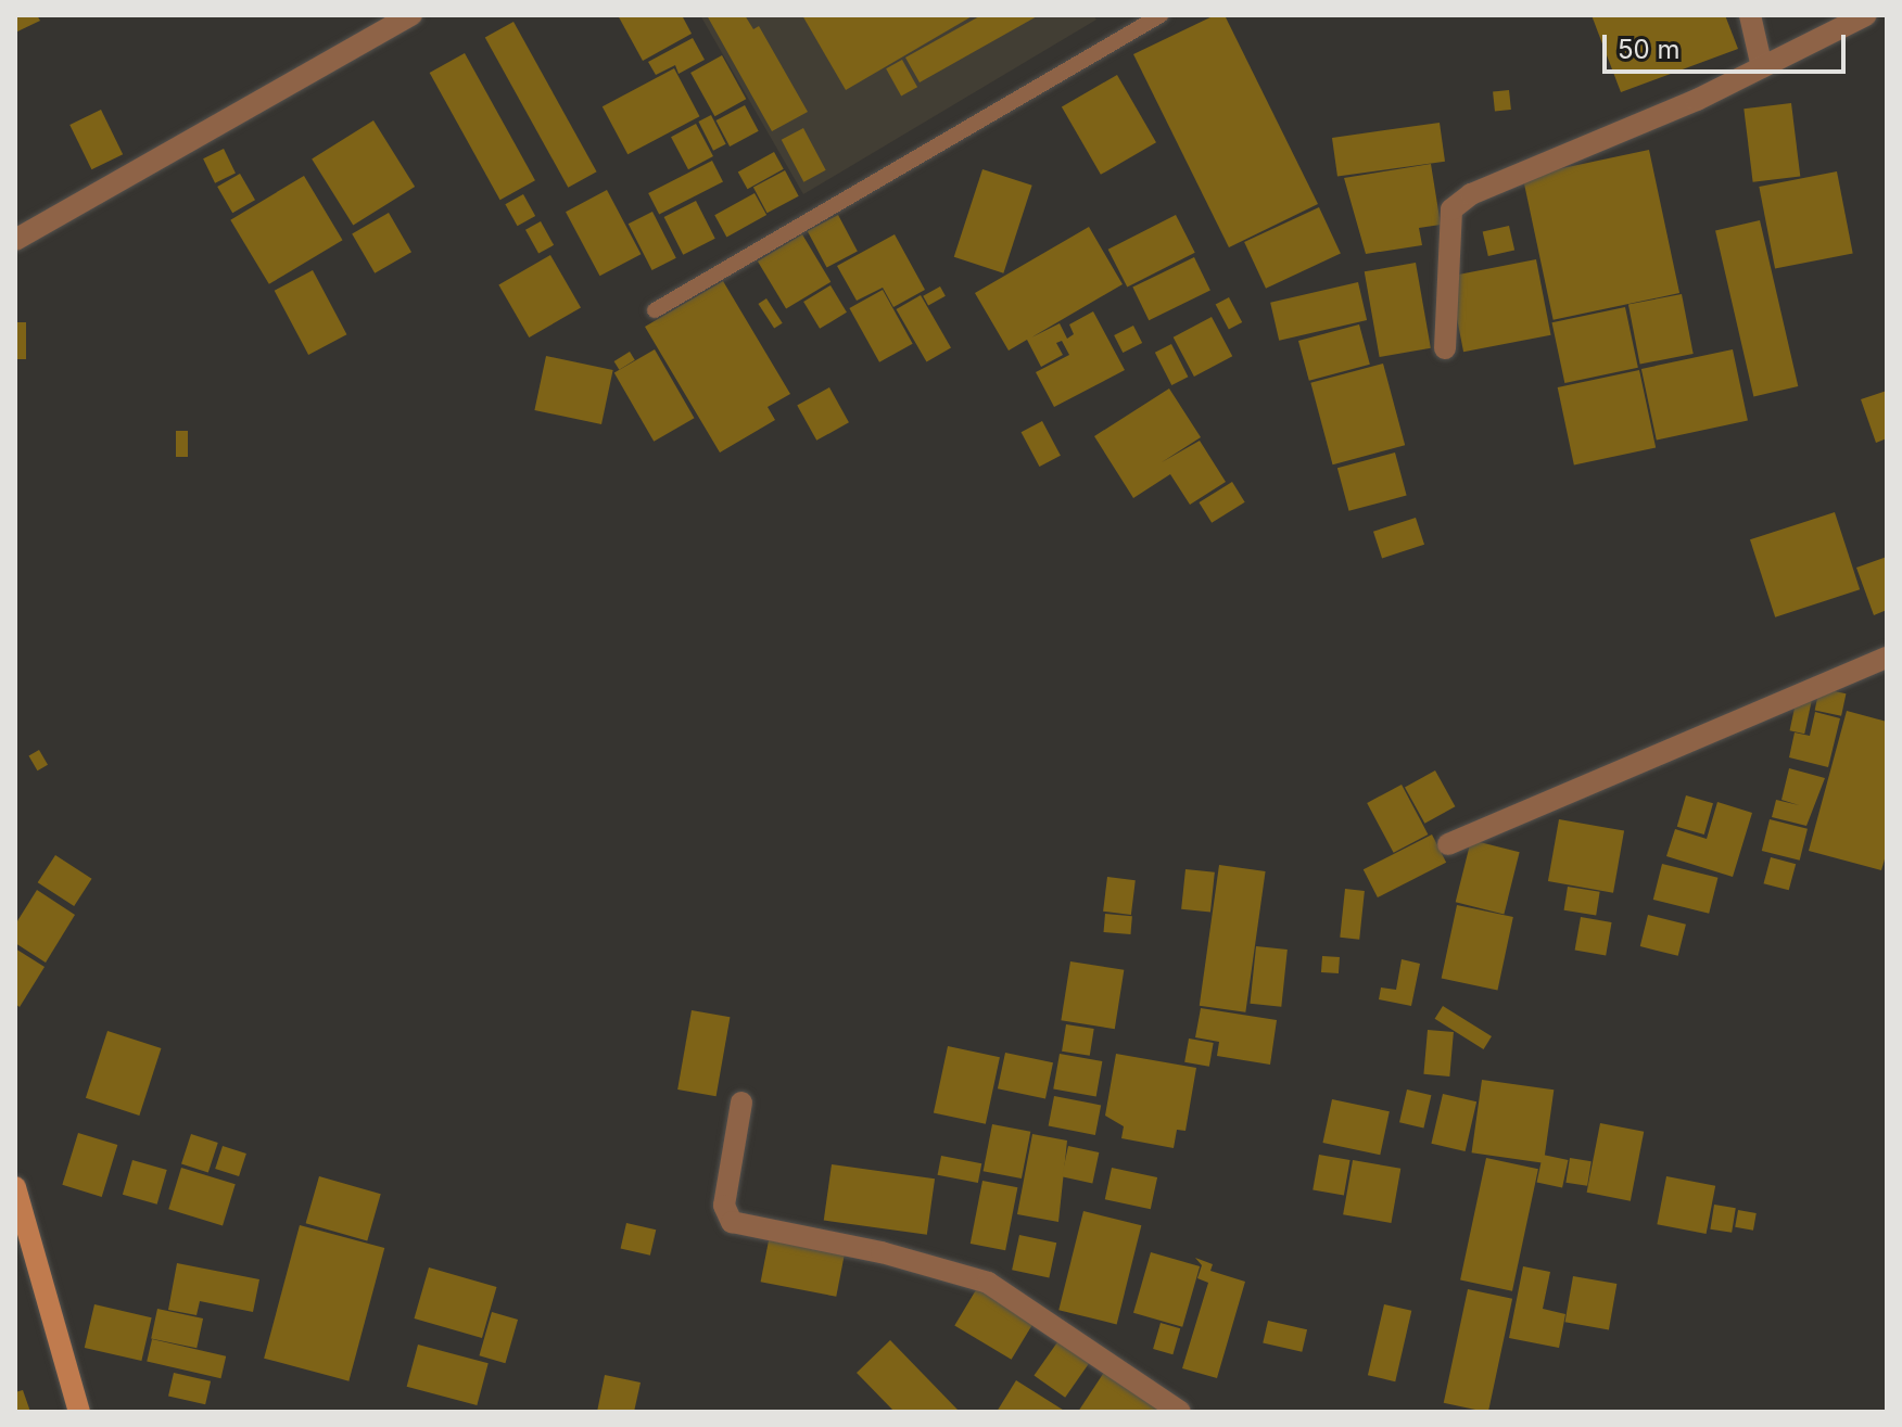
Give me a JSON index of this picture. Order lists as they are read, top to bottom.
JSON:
{
  "scale_bar": "50 m"
}
